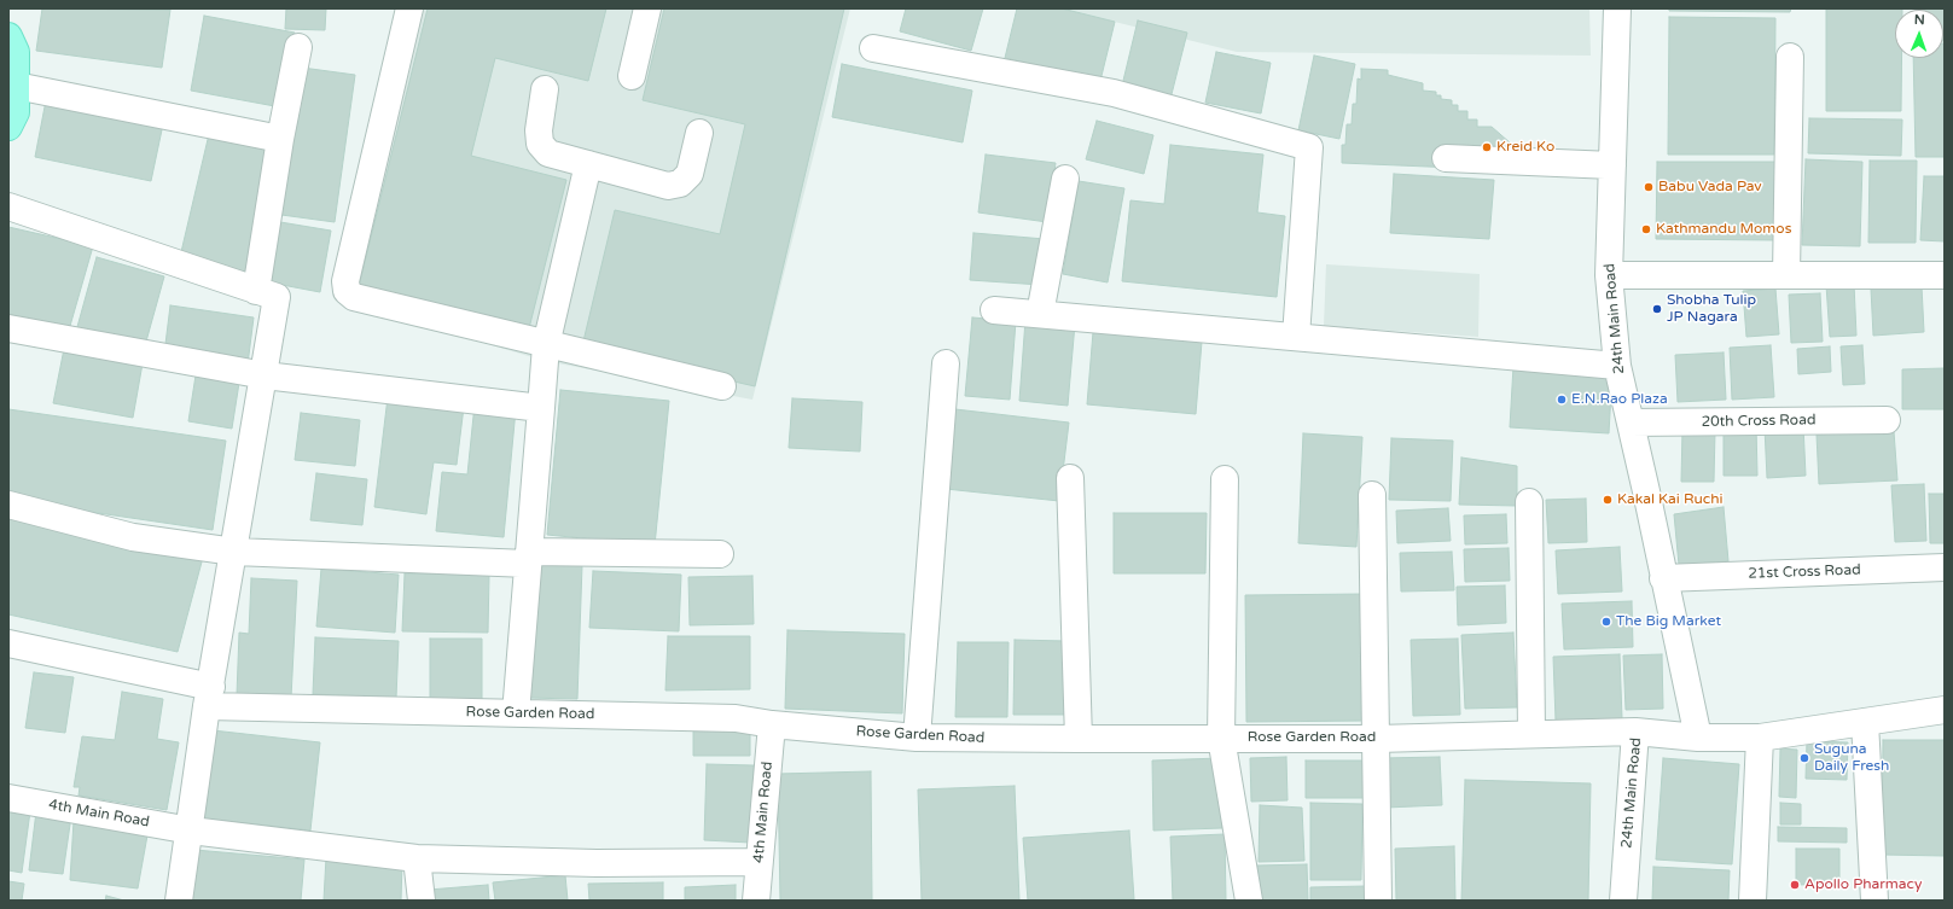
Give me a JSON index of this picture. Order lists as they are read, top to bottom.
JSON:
{
  "streets": {
    "street": [
      "24th Main Road",
      "20th Cross Road",
      "21st Cross Road",
      "Rose Garden Road",
      "4th Main Road"
    ]
  },
  "crossings": [
    ["24th Main Road", "20th Cross Road"],
    ["24th Main Road", "21st Cross Road"],
    ["24th Main Road", "Rose Garden Road"],
    ["Rose Garden Road", "4th Main Road"]
  ],
  "places": [
    "Kreid Ko",
    "Babu Vada Pav",
    "Kathmandu Momos",
    "Shobha Tulip JP Nagara",
    "E.N.Rao Plaza",
    "Kakal Kai Ruchi",
    "The Big Market",
    "Suguna Daily Fresh",
    "Apollo Pharmacy"
  ],
  "north": "top"
}
